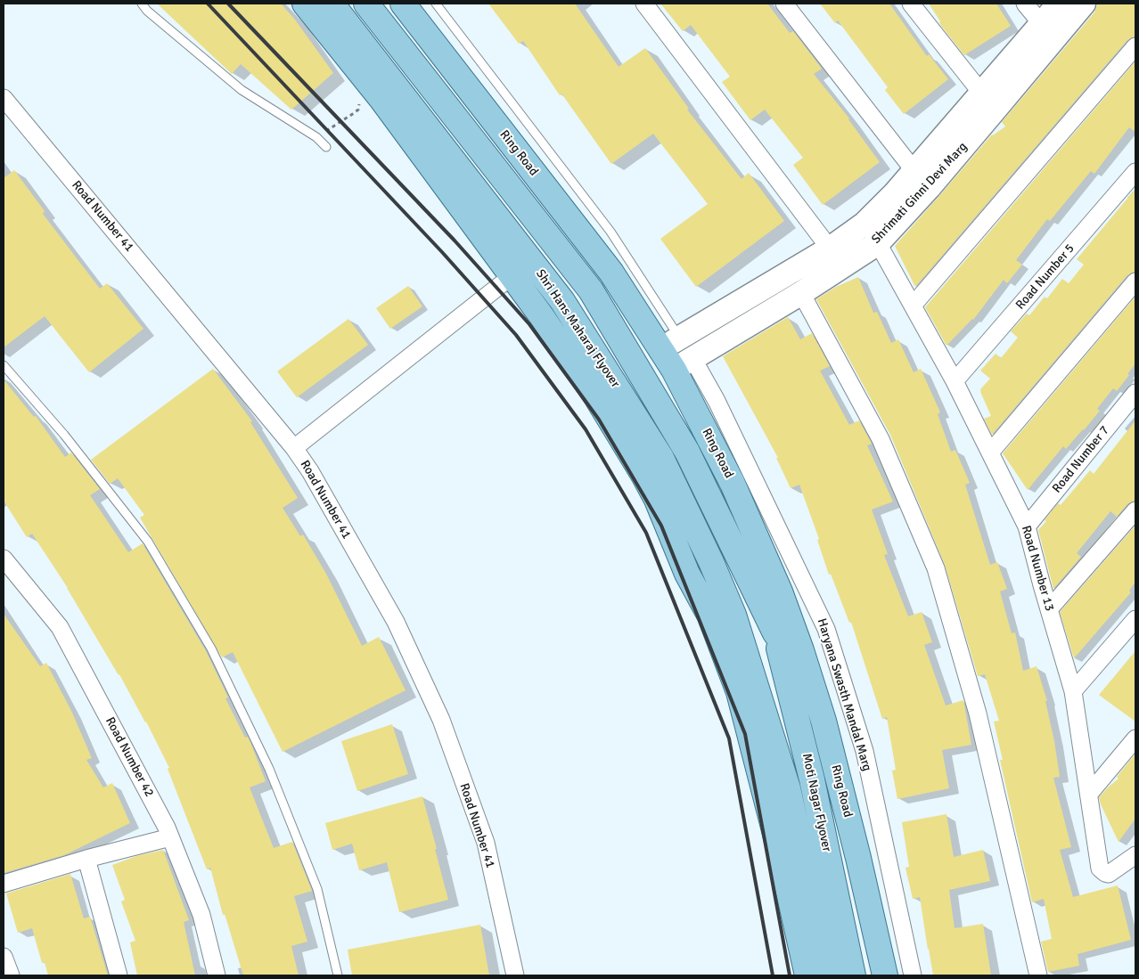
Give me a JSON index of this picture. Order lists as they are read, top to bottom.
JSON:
{
  "streets": {
    "main road": ["Ring Road", "Shri Hans Maharaj Flyover", "Moti Nagar Flyover"],
    "street": [
      "Shrimati Ginni Devi Marg",
      "Road Number 41",
      "Road Number 5",
      "Road Number 7",
      "Road Number 13",
      "Haryana Swasth Mandal Marg",
      "Road Number 42"
    ]
  },
  "crossings": [
    ["Ring Road", "Shrimati Ginni Devi Marg"],
    ["Ring Road", "Haryana Swasth Mandal Marg"],
    ["Shrimati Ginni Devi Marg", "Road Number 13"],
    ["Shrimati Ginni Devi Marg", "Haryana Swasth Mandal Marg"],
    ["Road Number 5", "Road Number 13"],
    ["Road Number 7", "Road Number 13"]
  ]
}
